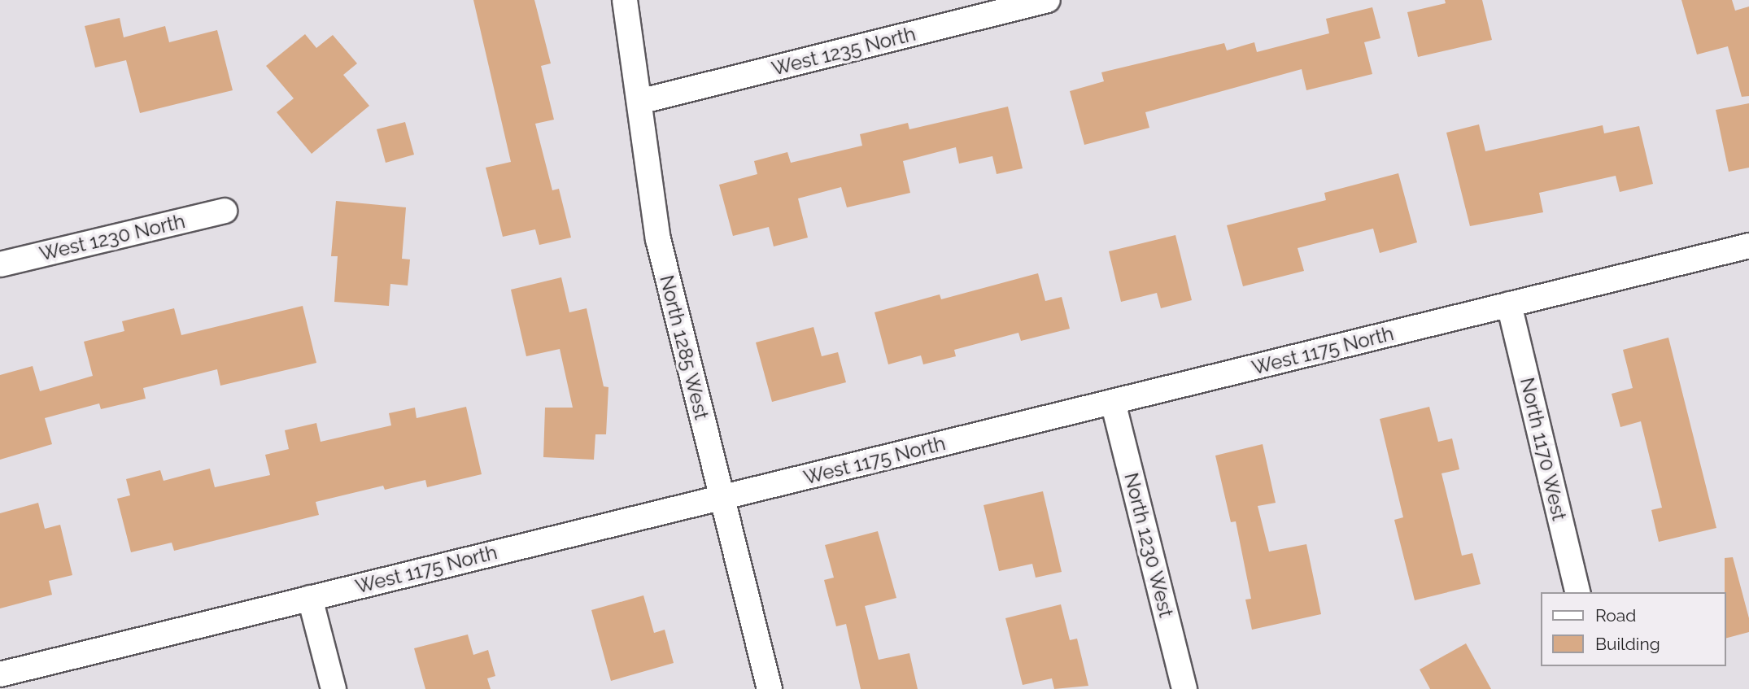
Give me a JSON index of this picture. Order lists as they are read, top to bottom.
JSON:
{
  "streets": {
    "street": [
      "West 1235 North",
      "West 1230 North",
      "North 1285 West",
      "West 1175 North",
      "North 1170 West",
      "North 1230 West"
    ]
  },
  "crossings": [
    ["West 1235 North", "North 1285 West"],
    ["North 1285 West", "West 1175 North"],
    ["West 1175 North", "North 1170 West"],
    ["West 1175 North", "North 1230 West"]
  ],
  "legend": ["Road", "Building"]
}
